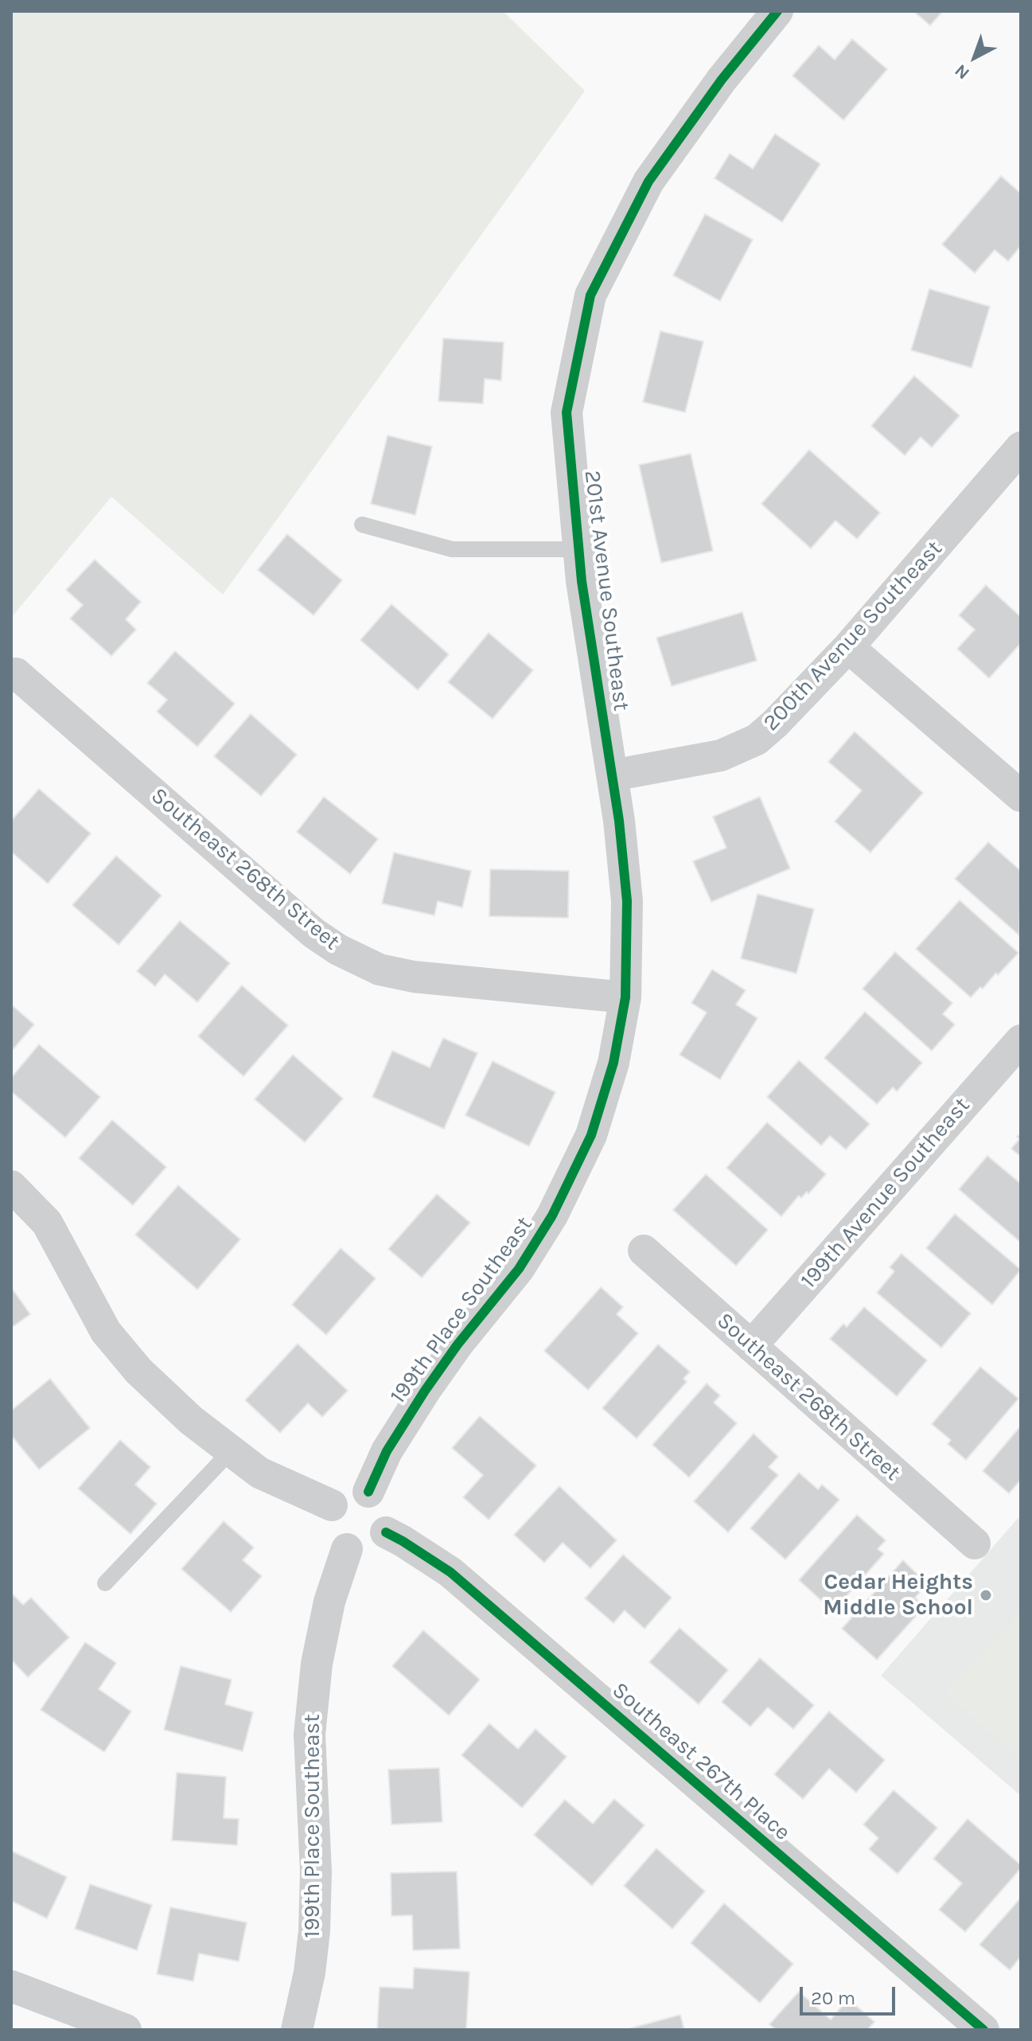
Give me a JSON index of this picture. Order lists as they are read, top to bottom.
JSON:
{
  "streets": {
    "street": [
      "201st Avenue Southeast",
      "200th Avenue Southeast",
      "Southeast 268th Street",
      "199th Avenue Southeast",
      "199th Place Southeast",
      "Southeast 267th Place"
    ]
  },
  "crossings": [
    ["201st Avenue Southeast", "200th Avenue Southeast"],
    ["201st Avenue Southeast", "199th Place Southeast"],
    ["200th Avenue Southeast", "199th Place Southeast"],
    ["Southeast 268th Street", "199th Avenue Southeast"],
    ["Southeast 268th Street", "199th Place Southeast"],
    ["199th Place Southeast", "Southeast 267th Place"]
  ],
  "places": ["Cedar Heights Middle School"],
  "scale_bar": "20 m",
  "north": "bottom left"
}
